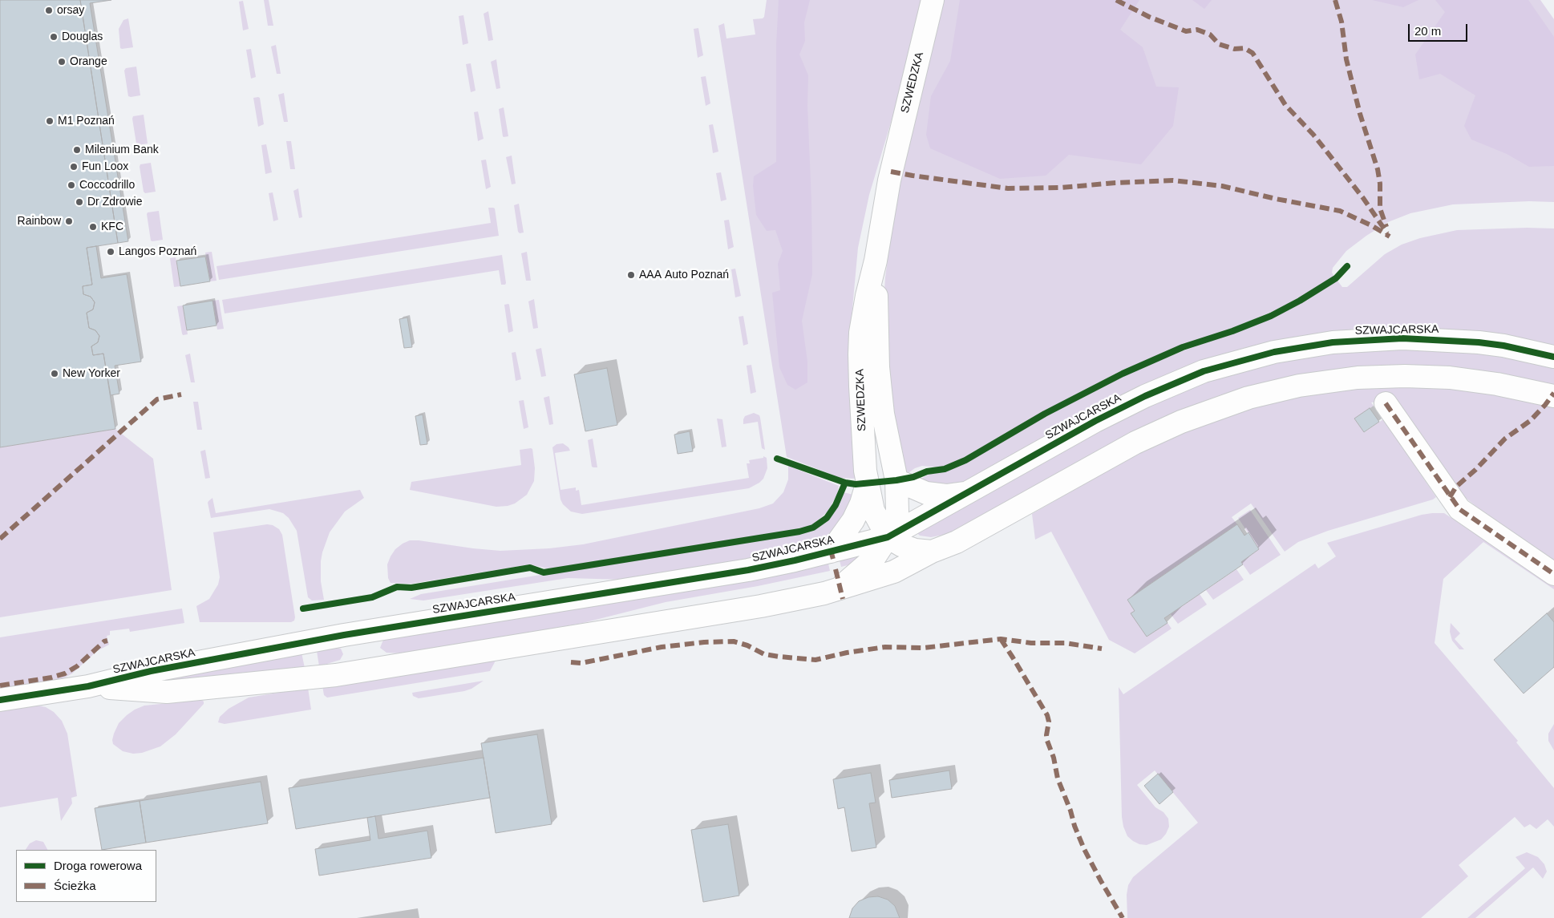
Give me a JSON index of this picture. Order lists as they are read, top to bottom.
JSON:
{
  "streets": {
    "street": ["SZWEDZKA", "SZWAJCARSKA"]
  },
  "crossings": [
    ["SZWEDZKA", "SZWAJCARSKA"]
  ],
  "places": [
    "orsay",
    "Douglas",
    "Orange",
    "M1 Poznań",
    "Milenium Bank",
    "Fun Loox",
    "Coccodrillo",
    "Dr Zdrowie",
    "Rainbow",
    "KFC",
    "Langos Poznań",
    "AAA Auto Poznań",
    "New Yorker"
  ],
  "legend": ["Droga rowerowa", "Ścieżka"],
  "scale_bar": "20 m"
}
